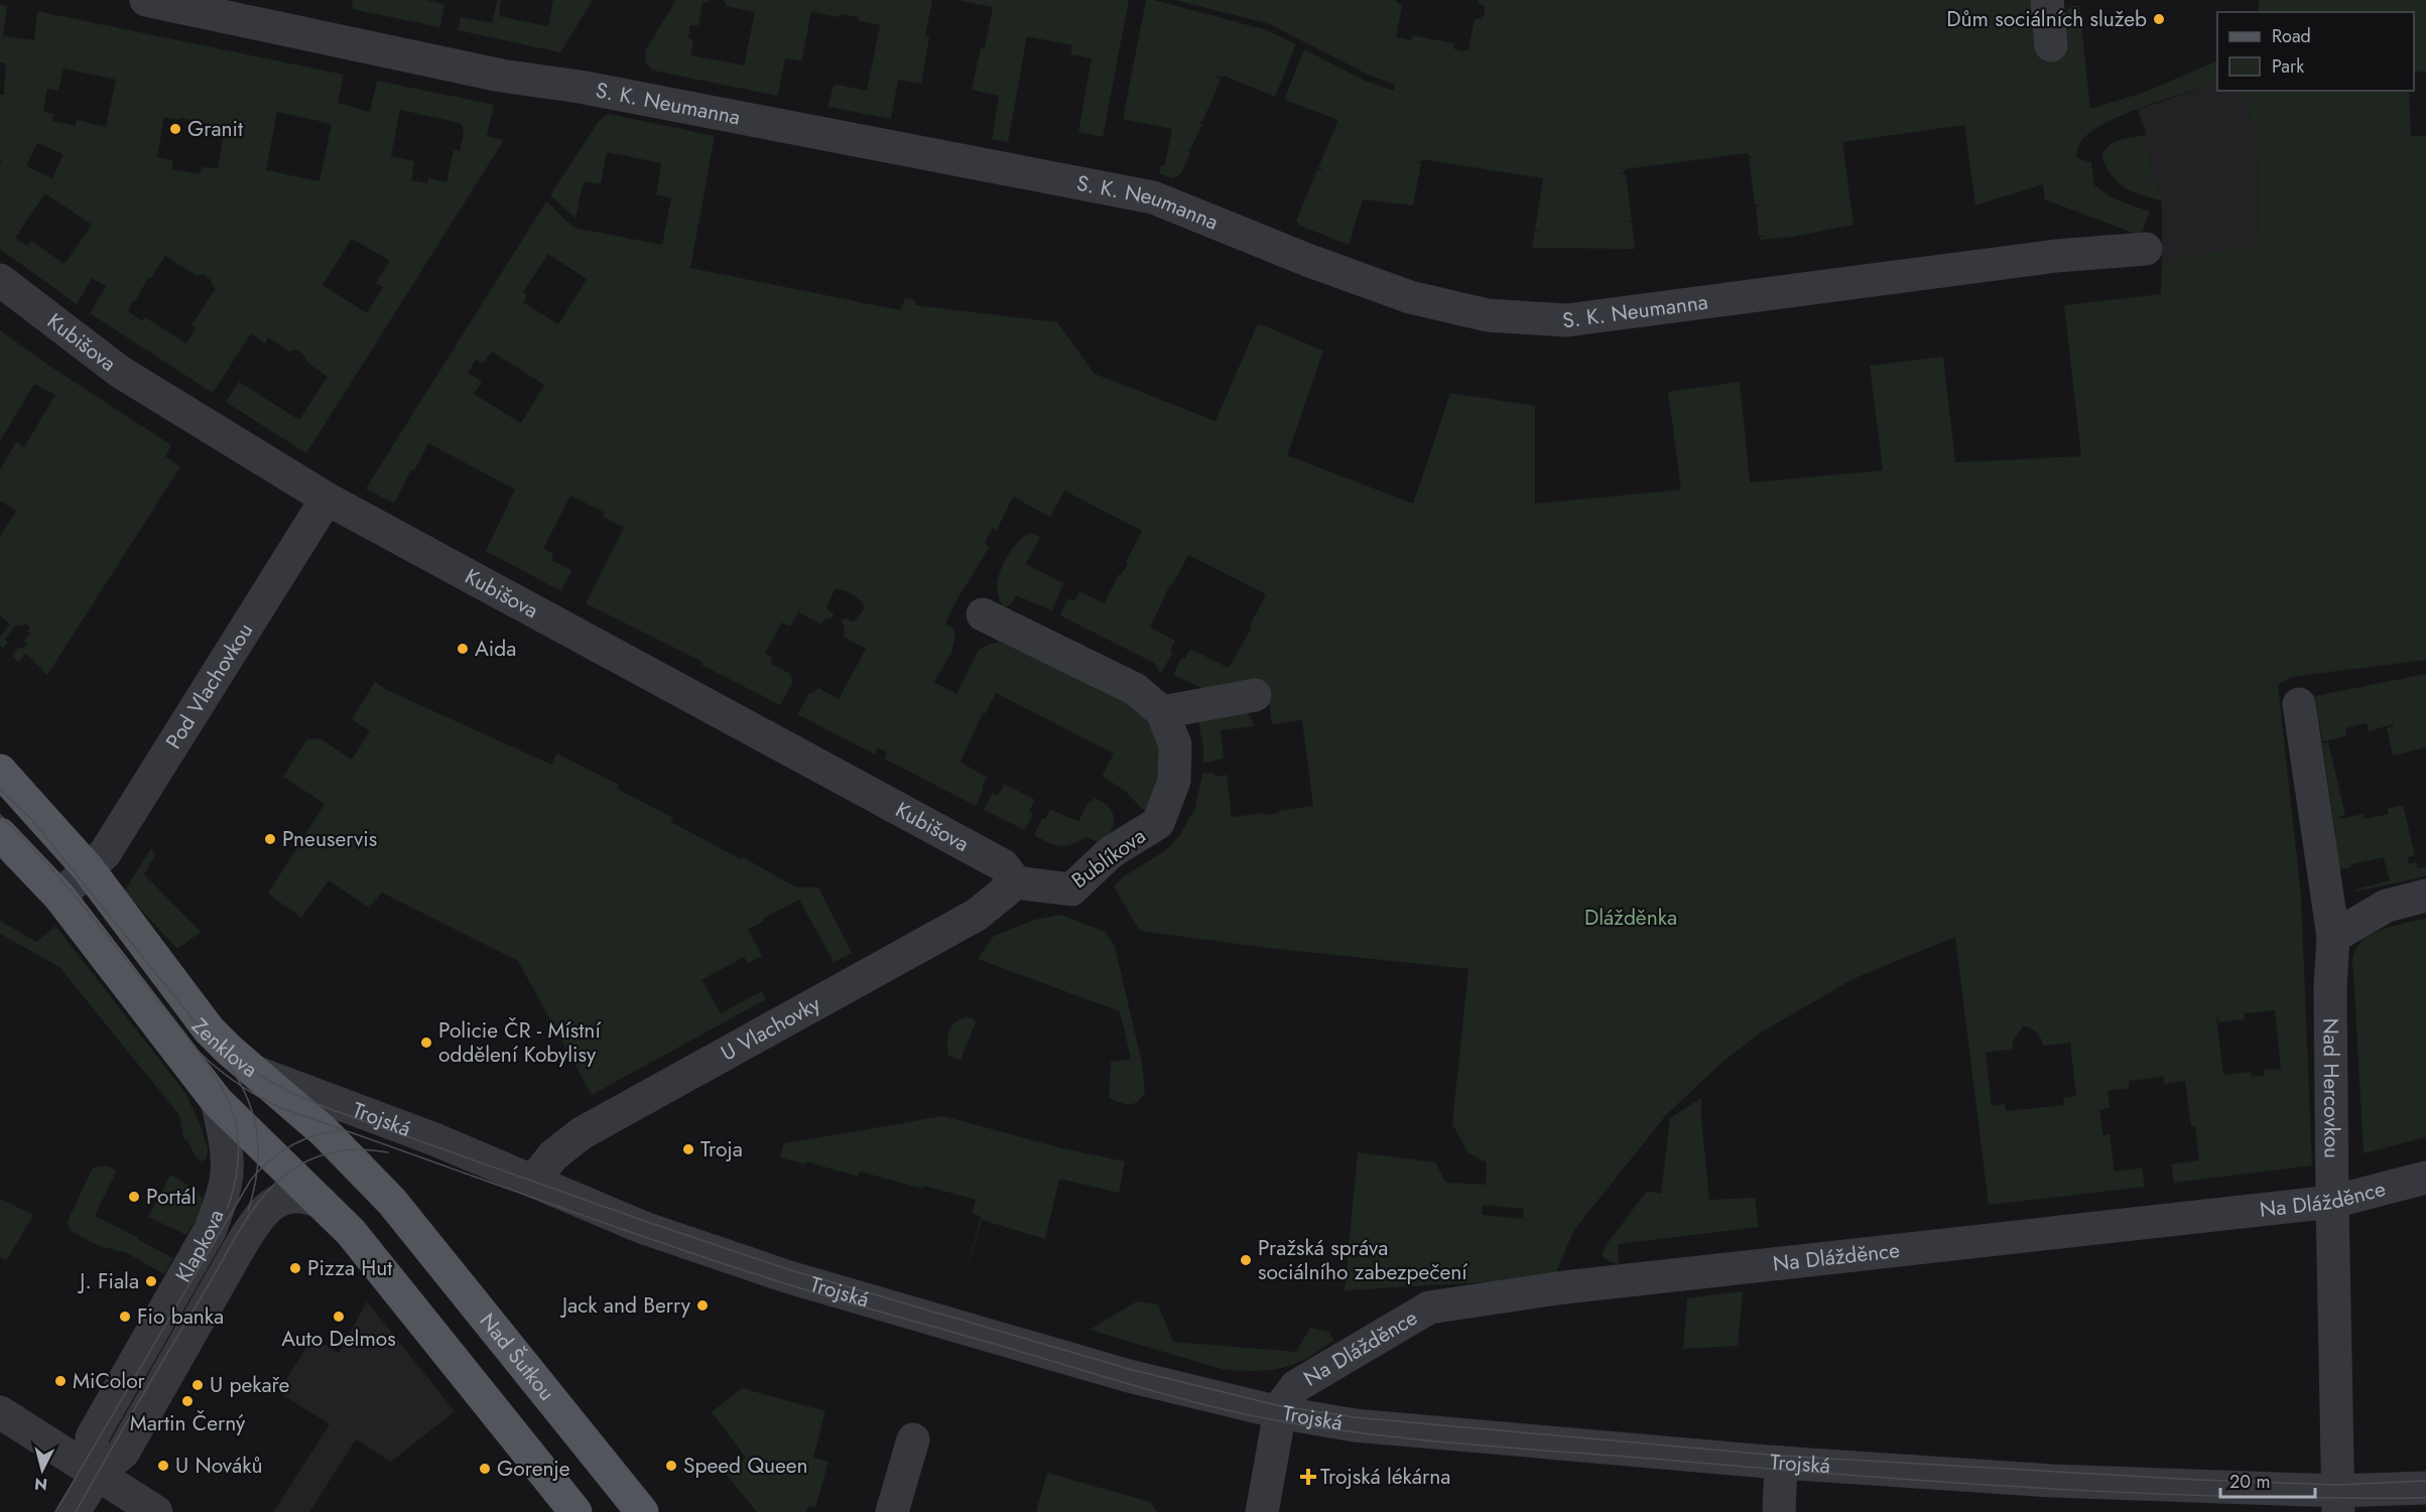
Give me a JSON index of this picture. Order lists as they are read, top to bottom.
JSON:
{
  "streets": {
    "main road": ["Zenklova", "Nad Šutkou"],
    "street": [
      "S. K. Neumanna",
      "Kubišova",
      "Pod Vlachovkou",
      "Bublíkova",
      "U Vlachovky",
      "Nad Hercovkou",
      "Trojská",
      "Na Dlážděnce",
      "Klapkova"
    ]
  },
  "crossings": [
    ["Kubišova", "Pod Vlachovkou"],
    ["Kubišova", "Bublíkova"],
    ["Kubišova", "U Vlachovky"],
    ["Pod Vlachovkou", "Zenklova"],
    ["Bublíkova", "U Vlachovky"],
    ["U Vlachovky", "Trojská"],
    ["Zenklova", "Trojská"],
    ["Zenklova", "Klapkova"],
    ["Zenklova", "Nad Šutkou"],
    ["Nad Hercovkou", "Trojská"],
    ["Nad Hercovkou", "Na Dlážděnce"],
    ["Trojská", "Na Dlážděnce"]
  ],
  "parks": ["Dlážděnka"],
  "places": {
    "other": [
      "Dům sociálních služeb",
      "Granit",
      "Aida",
      "Pneuservis",
      "Policie ČR - Místní oddělení Kobylisy",
      "Troja",
      "Portál",
      "Pražská správa sociálního zabezpečení",
      "Pizza Hut",
      "J. Fiala",
      "Jack and Berry",
      "Fio banka",
      "Auto Delmos",
      "MiColor",
      "U pekaře",
      "Martin Černý",
      "U Nováků",
      "Speed Queen",
      "Gorenje"
    ],
    "health": ["Trojská lékárna"]
  },
  "legend": ["Road", "Park"],
  "scale_bar": "20 m",
  "north": "bottom"
}
